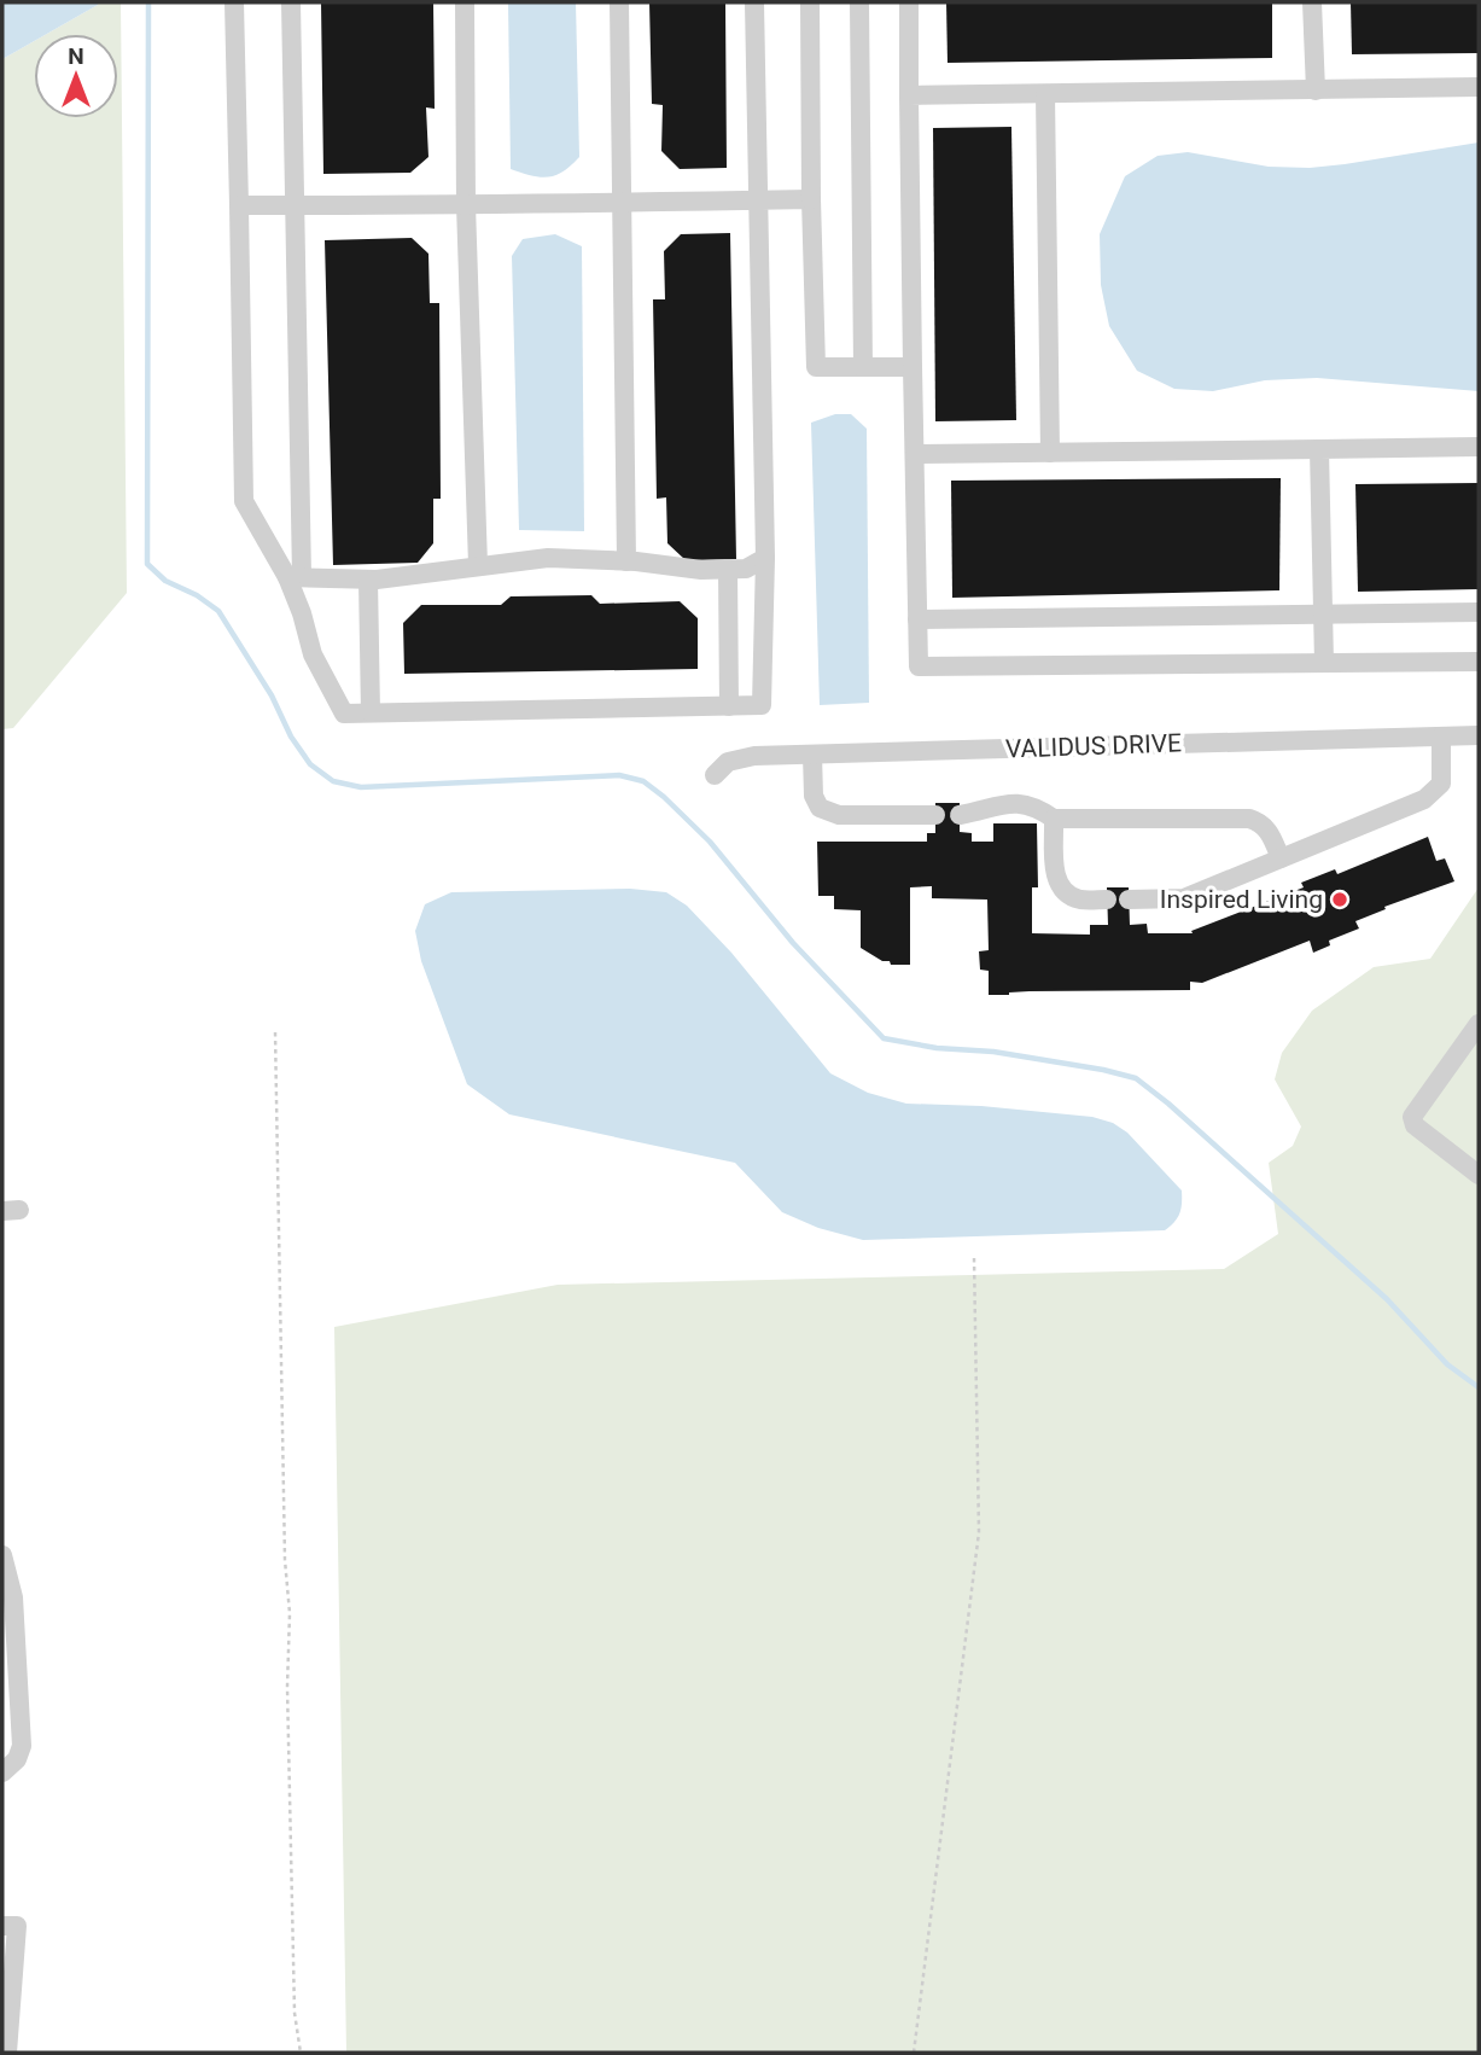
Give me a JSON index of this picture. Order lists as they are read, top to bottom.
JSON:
{
  "streets": {
    "street": ["VALIDUS DRIVE"]
  },
  "places": ["Inspired Living"],
  "north": "top"
}
